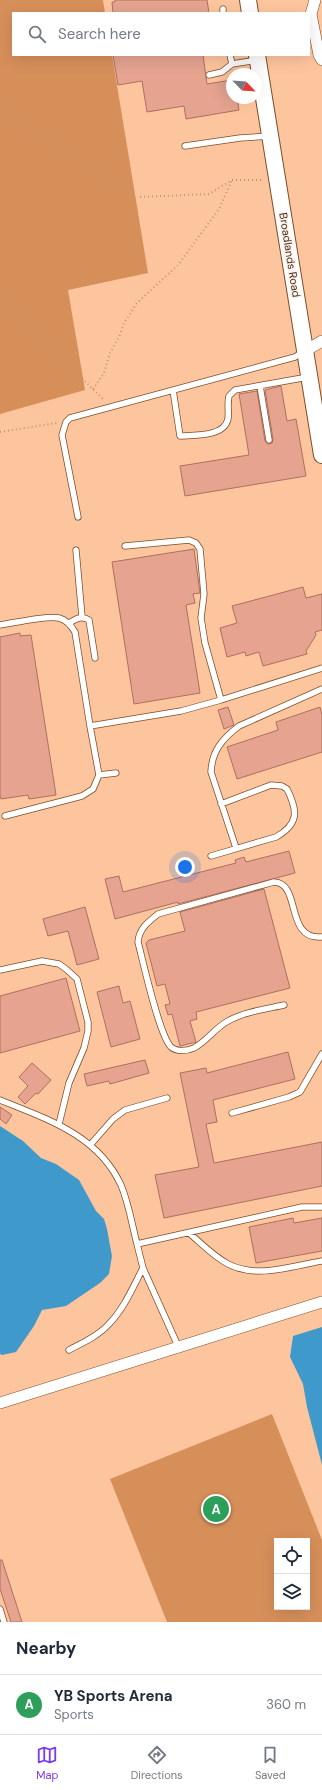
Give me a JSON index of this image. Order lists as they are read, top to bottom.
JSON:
{
  "streets": {
    "main road": ["Broadlands Road"]
  },
  "north": "bottom right",
  "page": {
    "search": "Search here",
    "pins": "A",
    "heading": "Nearby",
    "list": [
      {
        "mark": "A",
        "name": "YB Sports Arena",
        "note": "Sports",
        "value": "360 m"
      }
    ],
    "nav": ["Map", "Directions", "Saved"]
  }
}
